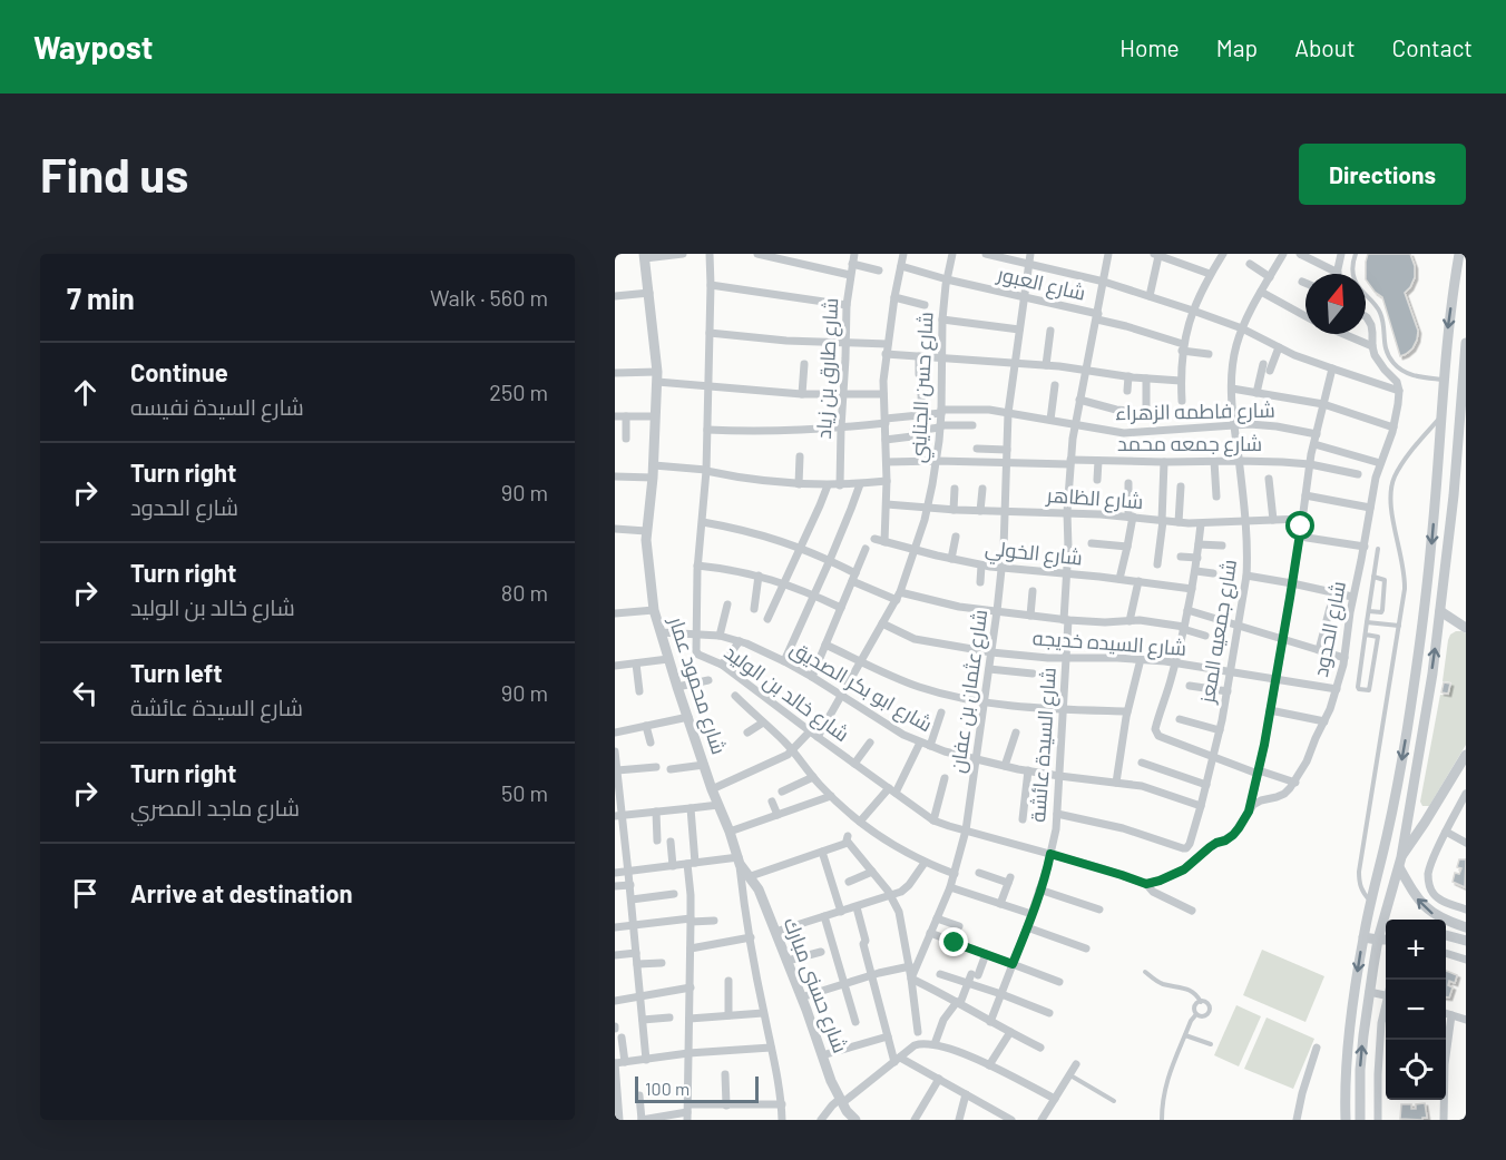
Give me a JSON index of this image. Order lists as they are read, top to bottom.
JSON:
{
  "streets": {
    "street": [
      "شارع العبور",
      "شارع طارق بن زياد",
      "شارع حسن الجنايني",
      "شارع فاطمه الزهراء",
      "شارع جمعه محمد",
      "شارع الظاهر",
      "شارع الخولي",
      "شارع الحدود",
      "شارع جمعيه المعز",
      "شارع السيده خديجه",
      "شارع محمود عمار",
      "شارع ابو بكر الصديق",
      "شارع عثمان بن عفان",
      "شارع خالد بن الوليد",
      "شارع السيدة عائشة",
      "شارع حسنى مبارك"
    ]
  },
  "crossings": [
    ["شارع العبور", "شارع حسن الجنايني"],
    ["شارع العبور", "شارع عثمان بن عفان"],
    ["شارع العبور", "شارع السيدة عائشة"],
    ["شارع طارق بن زياد", "شارع فاطمه الزهراء"],
    ["شارع حسن الجنايني", "شارع فاطمه الزهراء"],
    ["شارع حسن الجنايني", "شارع جمعه محمد"],
    ["شارع حسن الجنايني", "شارع الظاهر"],
    ["شارع حسن الجنايني", "شارع الخولي"],
    ["شارع حسن الجنايني", "شارع السيده خديجه"],
    ["شارع حسن الجنايني", "شارع ابو بكر الصديق"],
    ["شارع حسن الجنايني", "شارع خالد بن الوليد"],
    ["شارع فاطمه الزهراء", "شارع جمعيه المعز"],
    ["شارع فاطمه الزهراء", "شارع عثمان بن عفان"],
    ["شارع فاطمه الزهراء", "شارع السيدة عائشة"],
    ["شارع جمعه محمد", "شارع جمعيه المعز"],
    ["شارع جمعه محمد", "شارع عثمان بن عفان"],
    ["شارع جمعه محمد", "شارع السيدة عائشة"],
    ["شارع الظاهر", "شارع جمعيه المعز"],
    ["شارع الظاهر", "شارع عثمان بن عفان"],
    ["شارع الظاهر", "شارع السيدة عائشة"],
    ["شارع الخولي", "شارع عثمان بن عفان"],
    ["شارع الخولي", "شارع السيدة عائشة"],
    ["شارع الحدود", "شارع السيده خديجه"],
    ["شارع جمعيه المعز", "شارع السيده خديجه"],
    ["شارع جمعيه المعز", "شارع ابو بكر الصديق"],
    ["شارع جمعيه المعز", "شارع السيدة عائشة"],
    ["شارع السيده خديجه", "شارع عثمان بن عفان"],
    ["شارع السيده خديجه", "شارع السيدة عائشة"],
    ["شارع محمود عمار", "شارع ابو بكر الصديق"],
    ["شارع محمود عمار", "شارع حسنى مبارك"],
    ["شارع ابو بكر الصديق", "شارع عثمان بن عفان"],
    ["شارع ابو بكر الصديق", "شارع خالد بن الوليد"],
    ["شارع ابو بكر الصديق", "شارع السيدة عائشة"],
    ["شارع عثمان بن عفان", "شارع خالد بن الوليد"],
    ["شارع خالد بن الوليد", "شارع السيدة عائشة"]
  ],
  "scale_bar": "100 m",
  "north": "top",
  "page": {
    "header": "Waypost",
    "nav": [
      "Home",
      "Map",
      "About",
      "Contact"
    ],
    "buttons": "Directions",
    "title": "Find us",
    "heading": ["7 min", "Walk · 560 m"],
    "list": [
      ["Continue", "شارع السيدة نفيسه", "250 m"],
      ["Turn right", "شارع الحدود", "90 m"],
      ["Turn right", "شارع خالد بن الوليد", "80 m"],
      ["Turn left", "شارع السيدة عائشة", "90 m"],
      ["Turn right", "شارع ماجد المصري", "50 m"],
      "Arrive at destination"
    ],
    "map_buttons": ["+", "−"],
    "scale": "100 m"
  }
}
